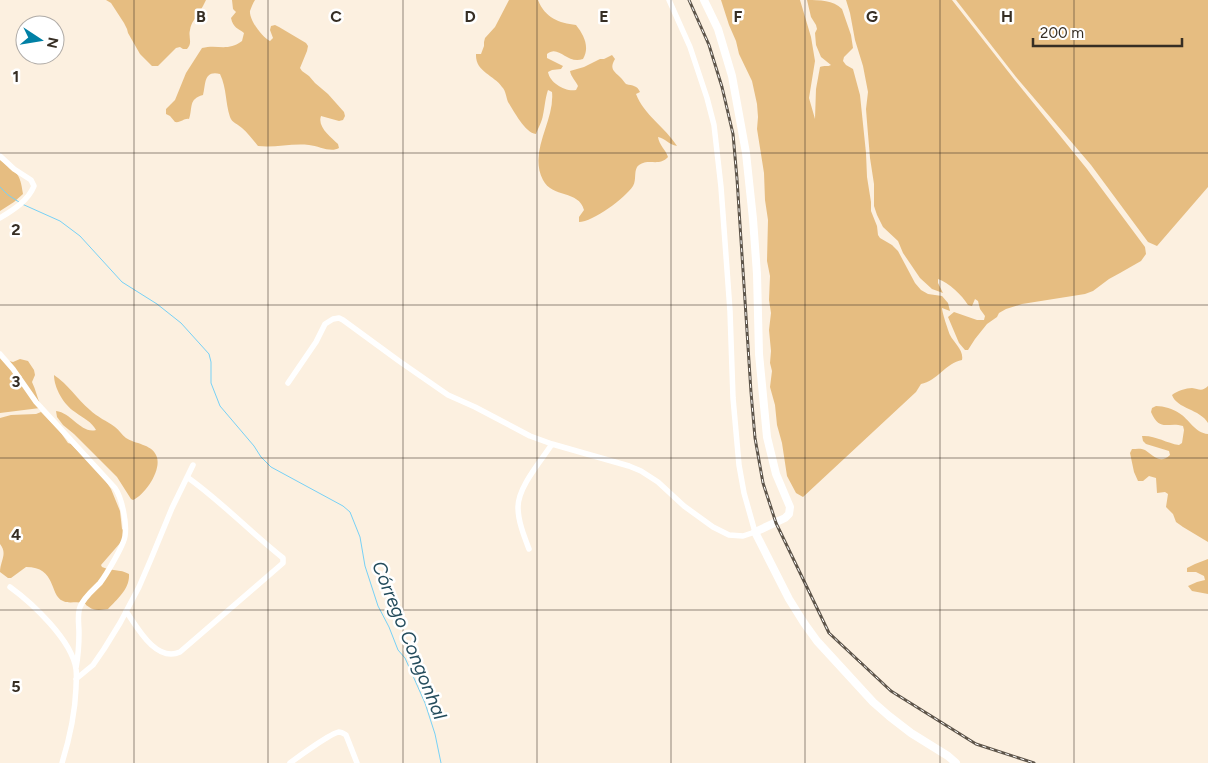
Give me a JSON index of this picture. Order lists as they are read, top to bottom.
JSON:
{
  "water": ["Córrego Congonhal"],
  "scale_bar": "200 m",
  "north": "right",
  "grid": {
    "columns": [
      "B",
      "C",
      "D",
      "E",
      "F",
      "G",
      "H"
    ],
    "rows": [
      "1",
      "2",
      "3",
      "4",
      "5"
    ]
  }
}
